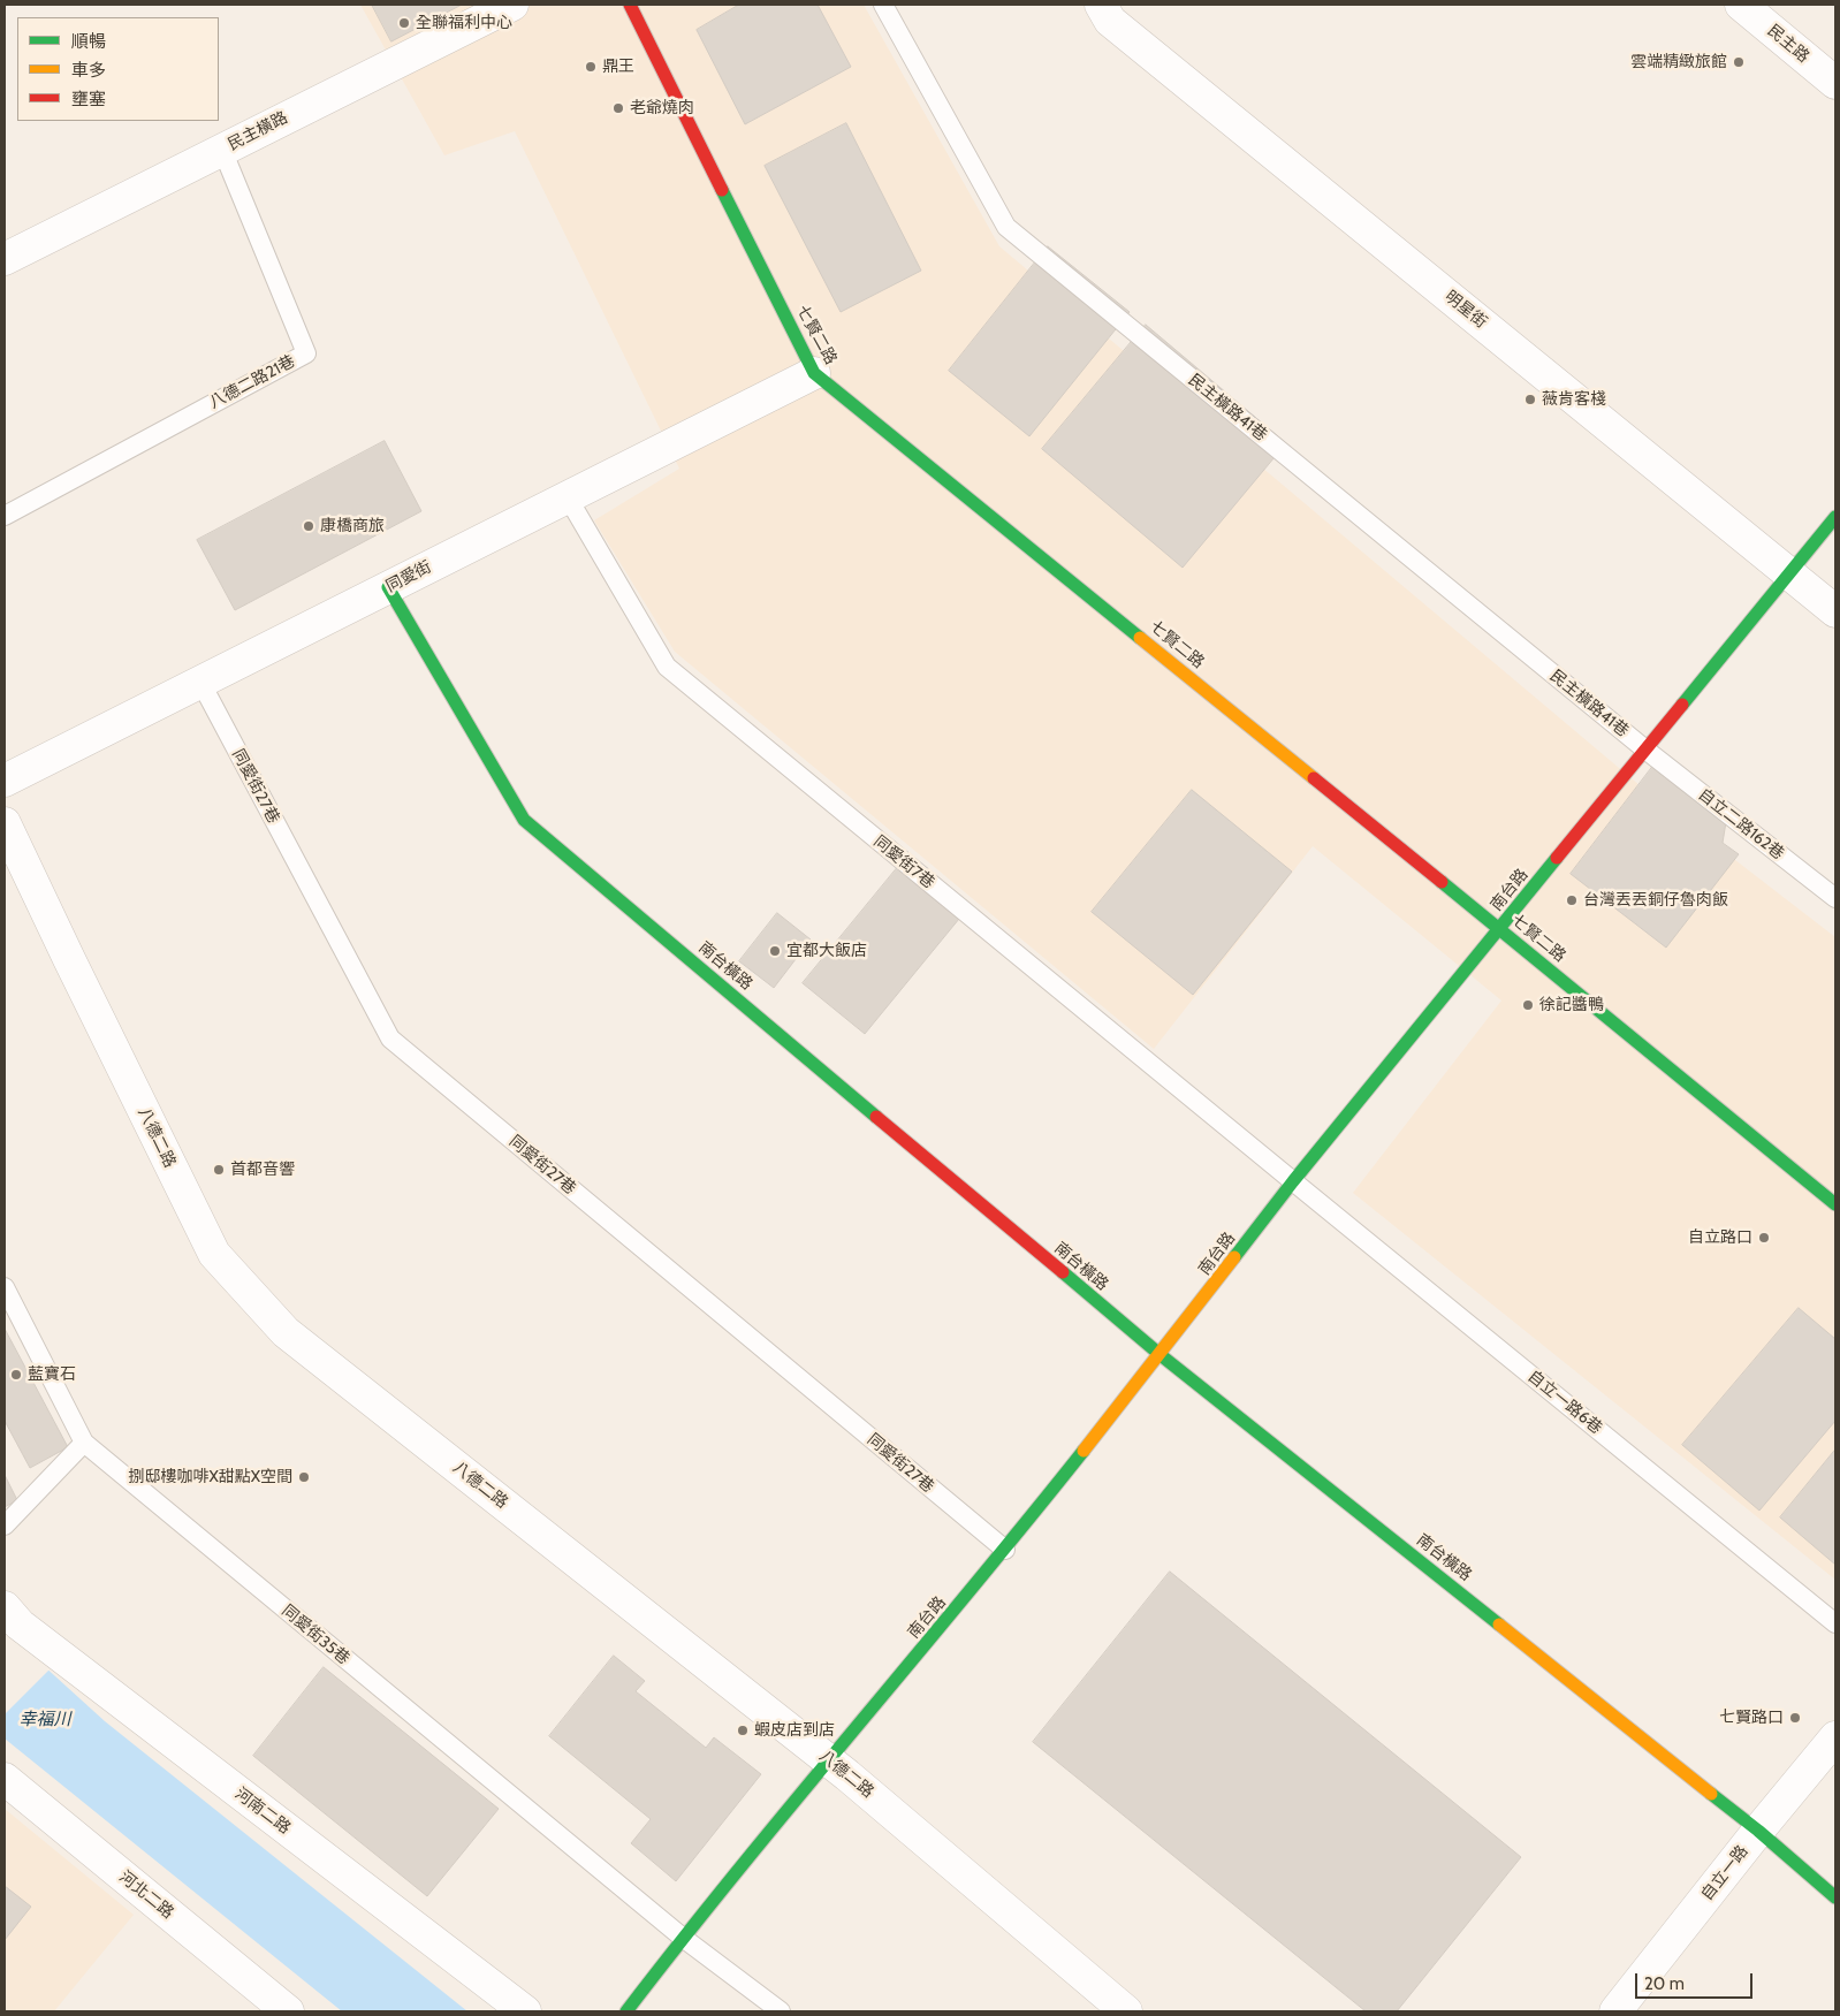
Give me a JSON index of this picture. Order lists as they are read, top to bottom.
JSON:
{
  "streets": {
    "street": [
      "民主路",
      "民主橫路",
      "明星街",
      "七賢二路",
      "同愛街",
      "南台路",
      "南台橫路",
      "八德二路",
      "河南二路",
      "自立一路",
      "河北二路"
    ],
    "lane": [
      "八德二路21巷",
      "民主橫路41巷",
      "同愛街27巷",
      "自立二路162巷",
      "同愛街7巷",
      "自立一路6巷",
      "同愛街35巷"
    ]
  },
  "crossings": [
    ["民主橫路", "八德二路21巷"],
    ["明星街", "南台路"],
    ["七賢二路", "同愛街"],
    ["七賢二路", "南台路"],
    ["民主橫路41巷", "自立二路162巷"],
    ["民主橫路41巷", "南台路"],
    ["同愛街", "同愛街27巷"],
    ["同愛街", "同愛街7巷"],
    ["同愛街", "南台橫路"],
    ["同愛街27巷", "南台路"],
    ["自立二路162巷", "南台路"],
    ["同愛街7巷", "南台路"],
    ["同愛街7巷", "自立一路6巷"],
    ["南台路", "南台橫路"],
    ["南台路", "八德二路"],
    ["南台路", "自立一路6巷"],
    ["南台路", "同愛街35巷"],
    ["南台橫路", "自立一路"]
  ],
  "water": ["幸福川"],
  "places": [
    "全聯福利中心",
    "雲端精緻旅館",
    "鼎王",
    "老爺燒肉",
    "薇肯客棧",
    "康橋商旅",
    "台灣丟丟銅仔魯肉飯",
    "宜都大飯店",
    "徐記醬鴨",
    "首都音響",
    "自立路口",
    "藍寶石",
    "捌邸樓咖啡X甜點X空間",
    "七賢路口",
    "蝦皮店到店"
  ],
  "legend": ["順暢", "車多", "壅塞"],
  "scale_bar": "20 m"
}
